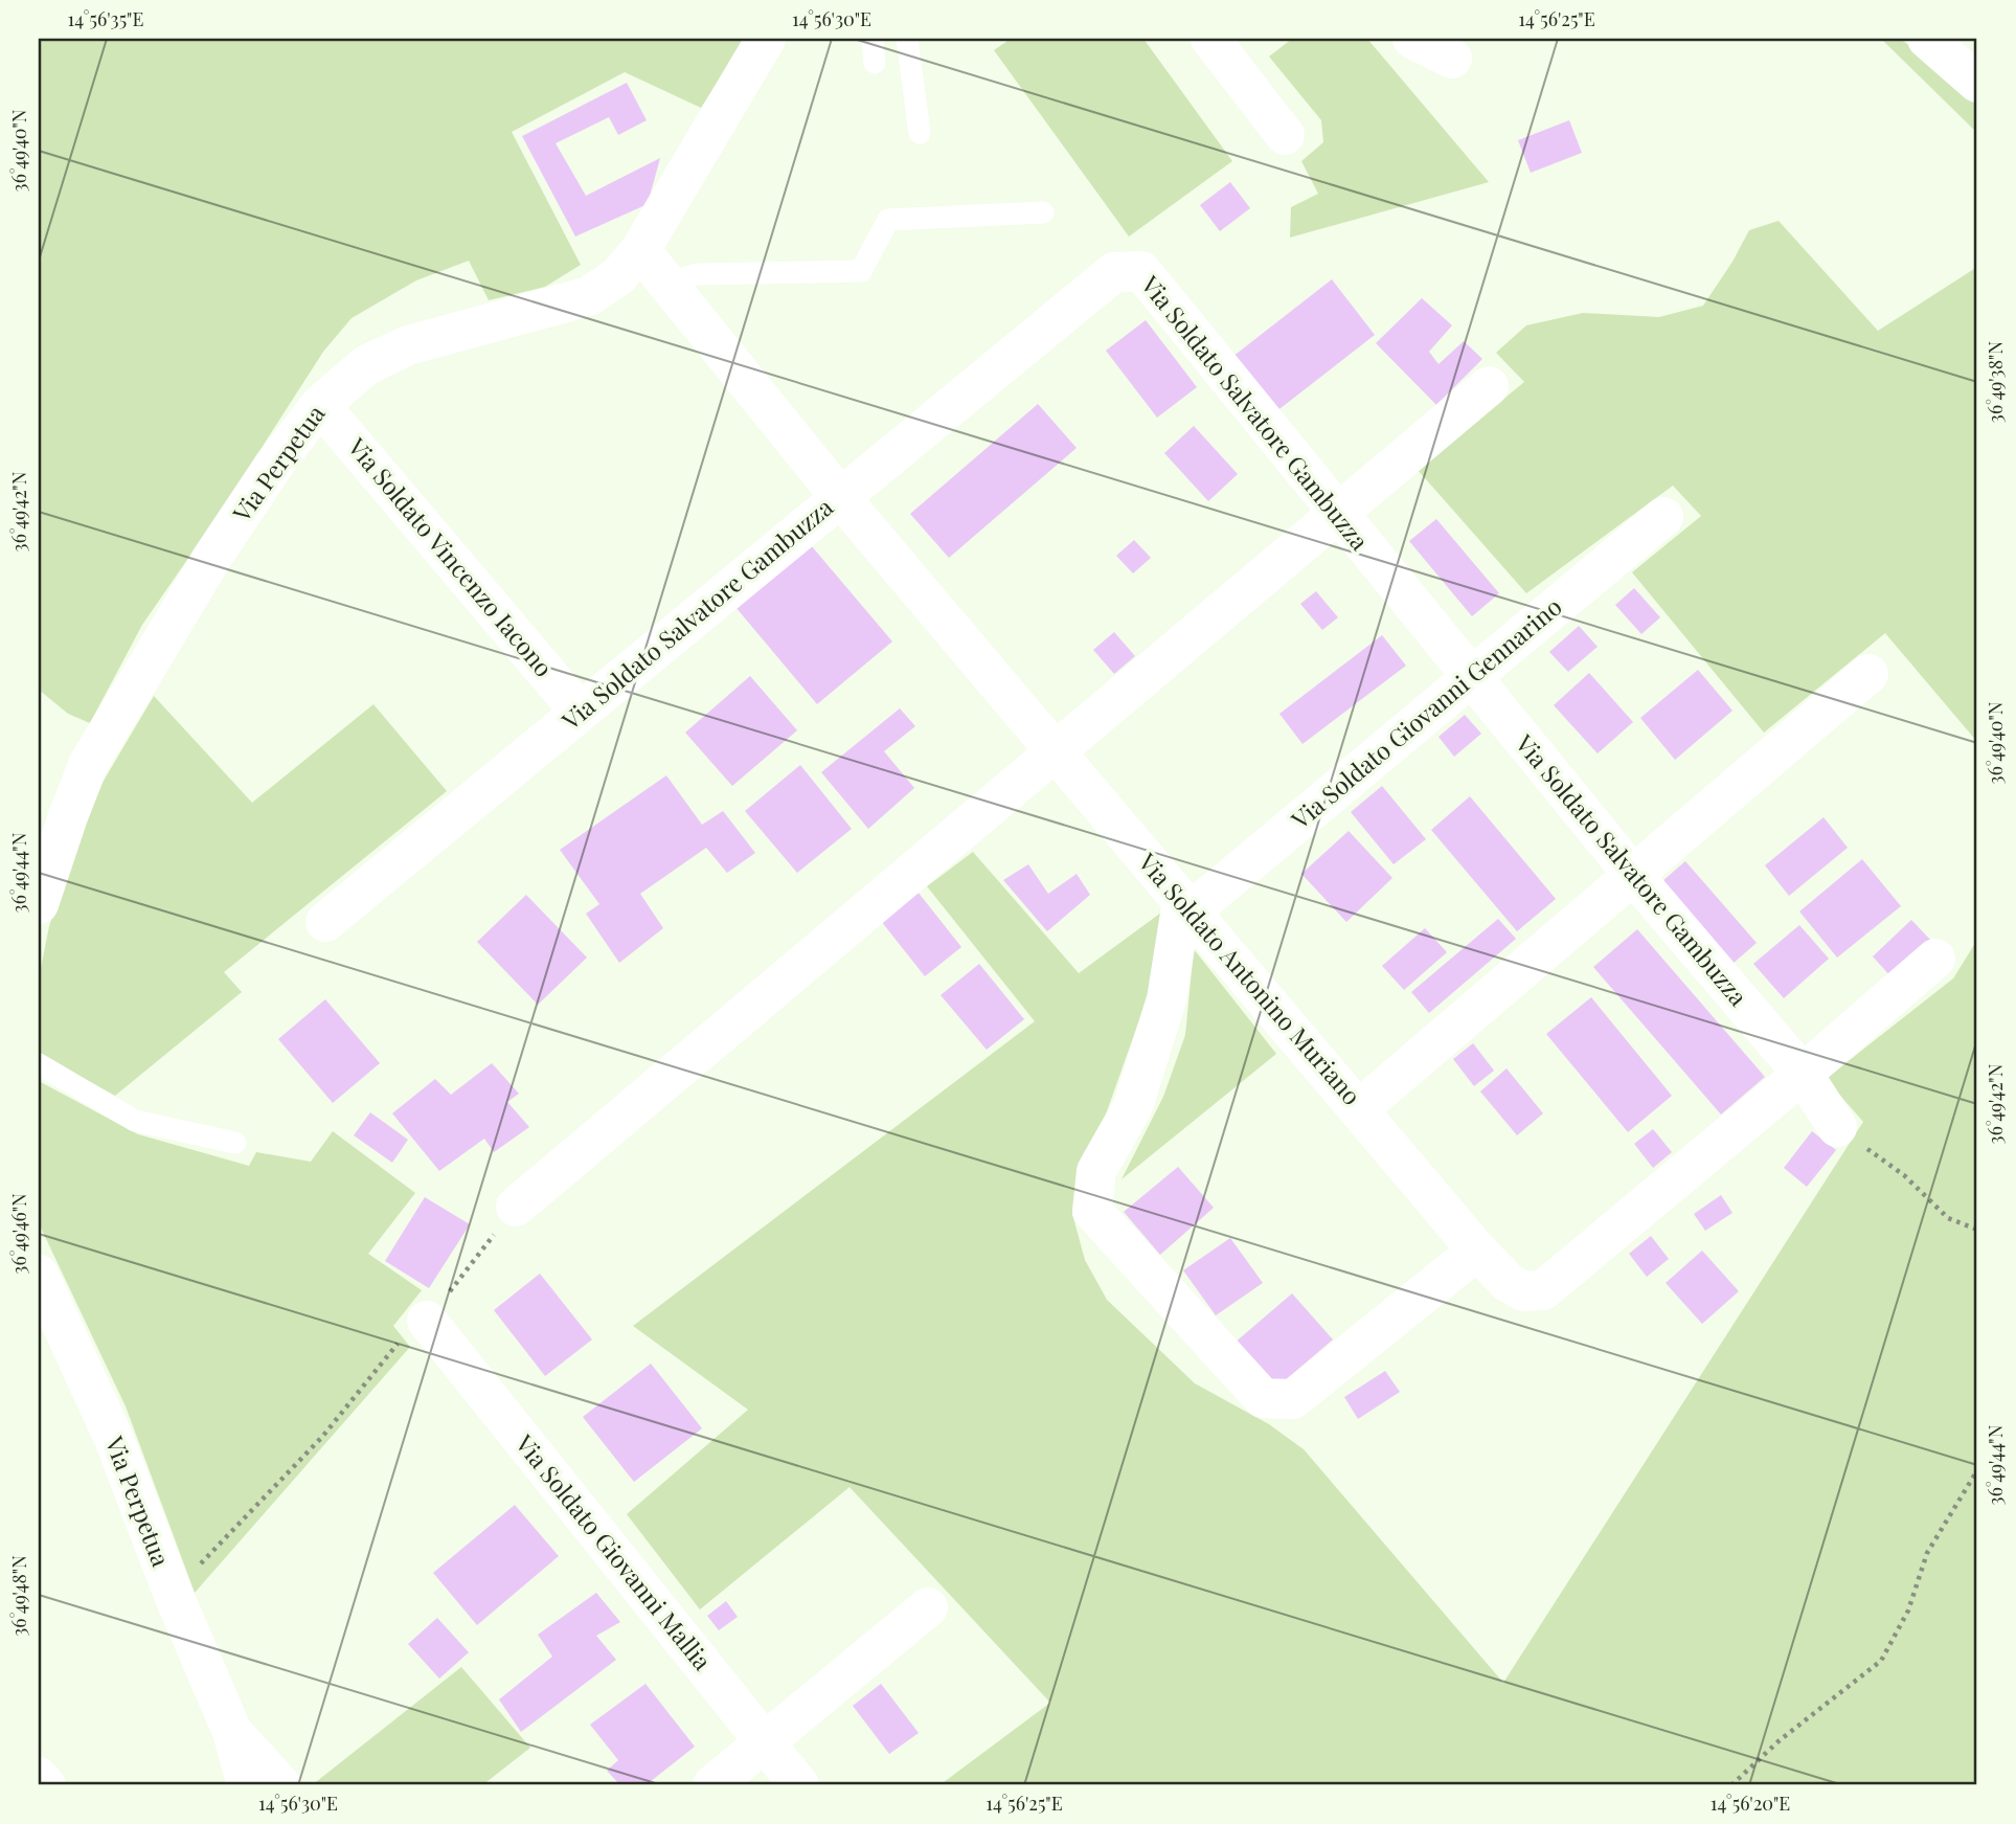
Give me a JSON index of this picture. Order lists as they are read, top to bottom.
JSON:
{
  "streets": {
    "street": [
      "Via Soldato Salvatore Gambuzza",
      "Via Perpetua",
      "Via Soldato Vincenzo Iacono",
      "Via Soldato Giovanni Gennarino",
      "Via Soldato Antonino Muriano",
      "Via Soldato Giovanni Mallia"
    ]
  },
  "crossings": [
    ["Via Soldato Salvatore Gambuzza", "Via Soldato Vincenzo Iacono"],
    ["Via Soldato Salvatore Gambuzza", "Via Soldato Giovanni Gennarino"],
    ["Via Soldato Salvatore Gambuzza", "Via Soldato Antonino Muriano"],
    ["Via Perpetua", "Via Soldato Vincenzo Iacono"],
    ["Via Perpetua", "Via Soldato Antonino Muriano"],
    ["Via Soldato Giovanni Gennarino", "Via Soldato Antonino Muriano"]
  ],
  "coordinates": [
    "14°56'35\"E",
    "14°56'30\"E",
    "14°56'25\"E",
    "36°49'40\"N",
    "36°49'38\"N",
    "36°49'42\"N",
    "36°49'44\"N",
    "36°49'46\"N",
    "36°49'48\"N",
    "14°56'20\"E"
  ]
}
